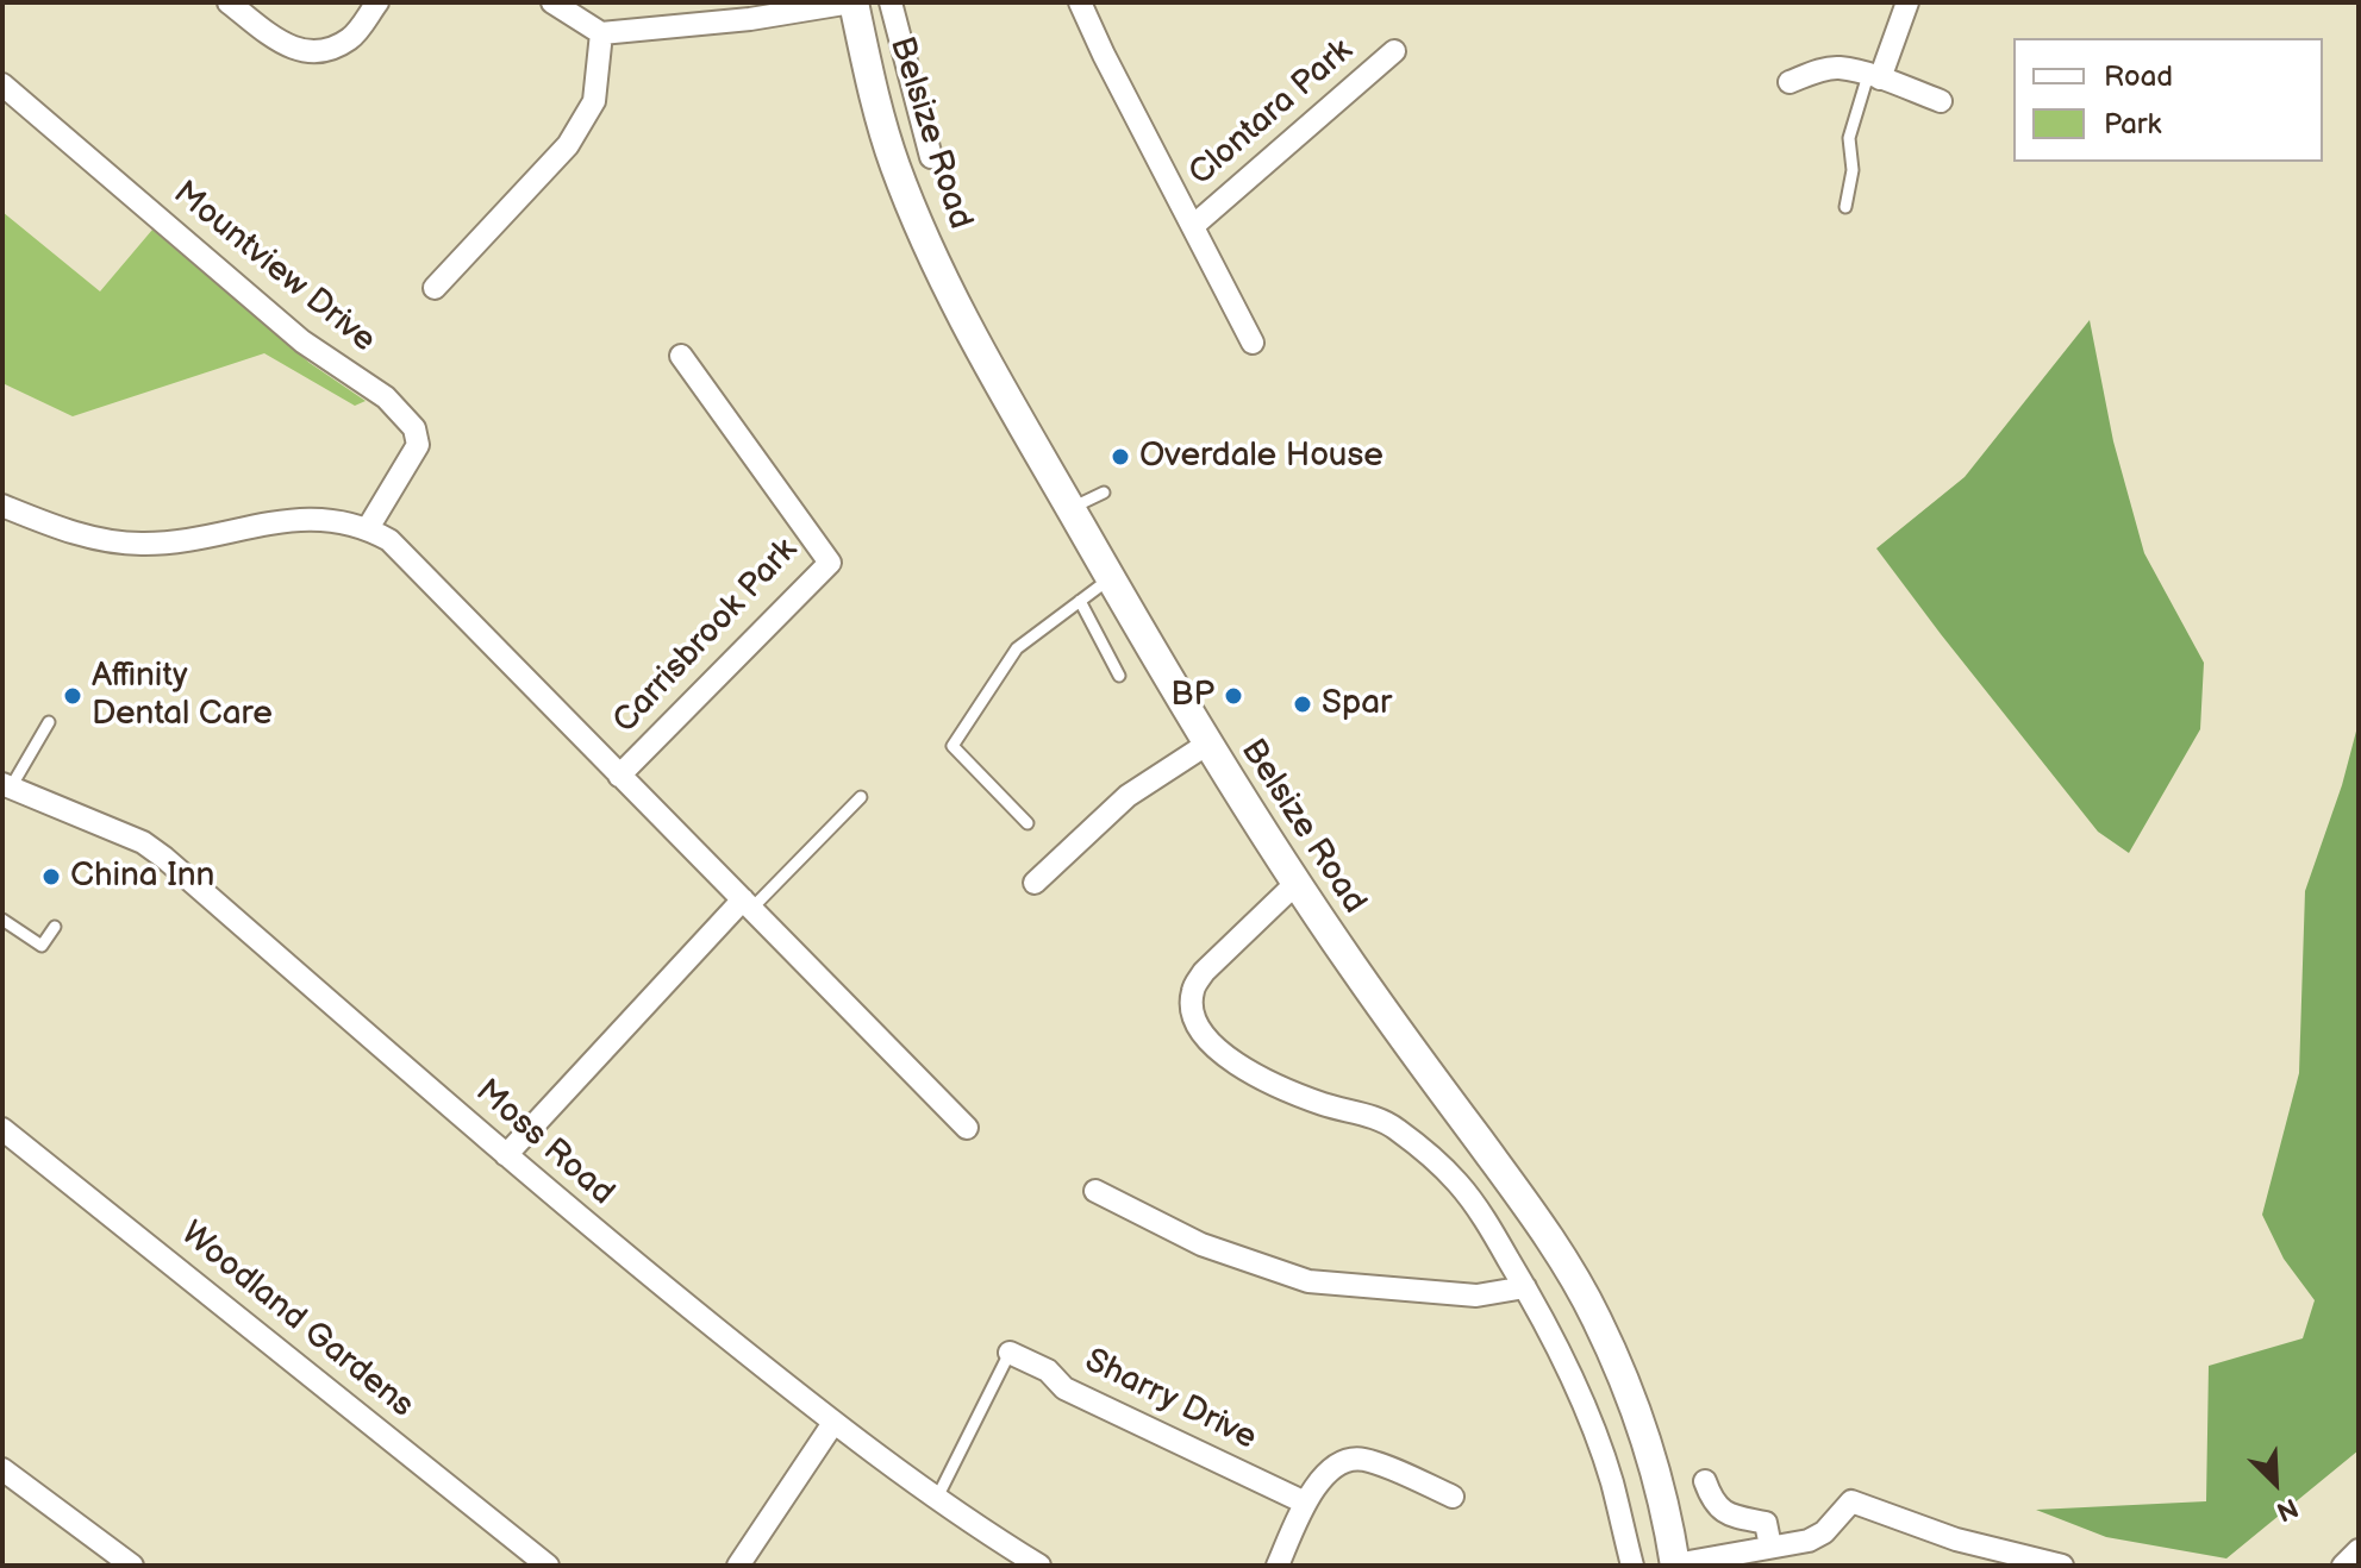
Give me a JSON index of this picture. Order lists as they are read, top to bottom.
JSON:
{
  "streets": {
    "street": [
      "Clontara Park",
      "Belsize Road",
      "Mountview Drive",
      "Carrisbrook Park",
      "Moss Road",
      "Woodland Gardens",
      "Sharry Drive"
    ]
  },
  "places": [
    "Overdale House",
    "Affinity Dental Care",
    "BP",
    "Spar",
    "China Inn"
  ],
  "legend": ["Road", "Park"],
  "north": "bottom right"
}
